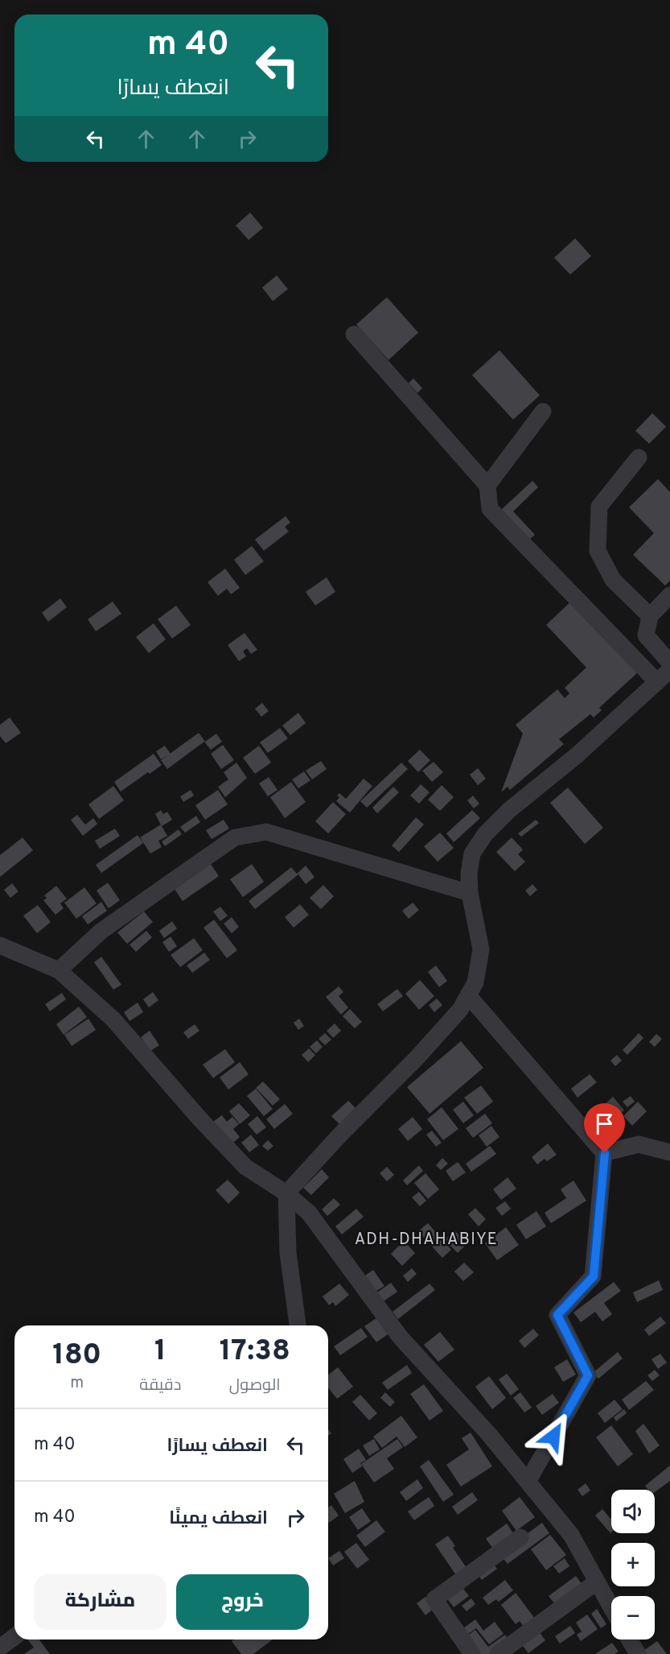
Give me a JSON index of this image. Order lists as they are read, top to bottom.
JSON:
{
  "districts": ["ADH-DHAHABIYE"],
  "page": {
    "turn": ["40 m", "انعطف يسارًا"],
    "eta": [
      "17:38",
      "الوصول",
      "1",
      "دقيقة",
      "180",
      "m"
    ],
    "list": [
      {
        "name": "انعطف يسارًا",
        "value": "40 m"
      },
      {
        "name": "انعطف يمينًا",
        "value": "40 m"
      }
    ],
    "map_buttons": ["+", "−"],
    "buttons": ["خروج", "مشاركة"]
  }
}
